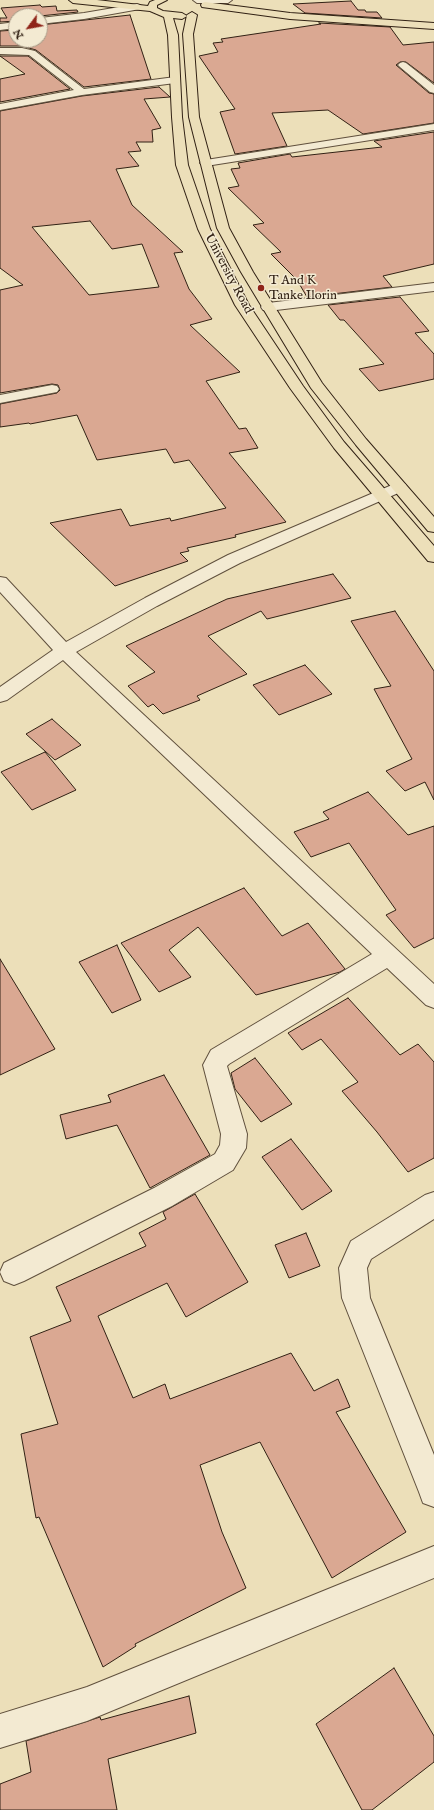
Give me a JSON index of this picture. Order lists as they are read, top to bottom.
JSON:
{
  "streets": {
    "main road": ["University Road"]
  },
  "places": ["T And K Tanke Ilorin"],
  "north": "bottom left"
}
